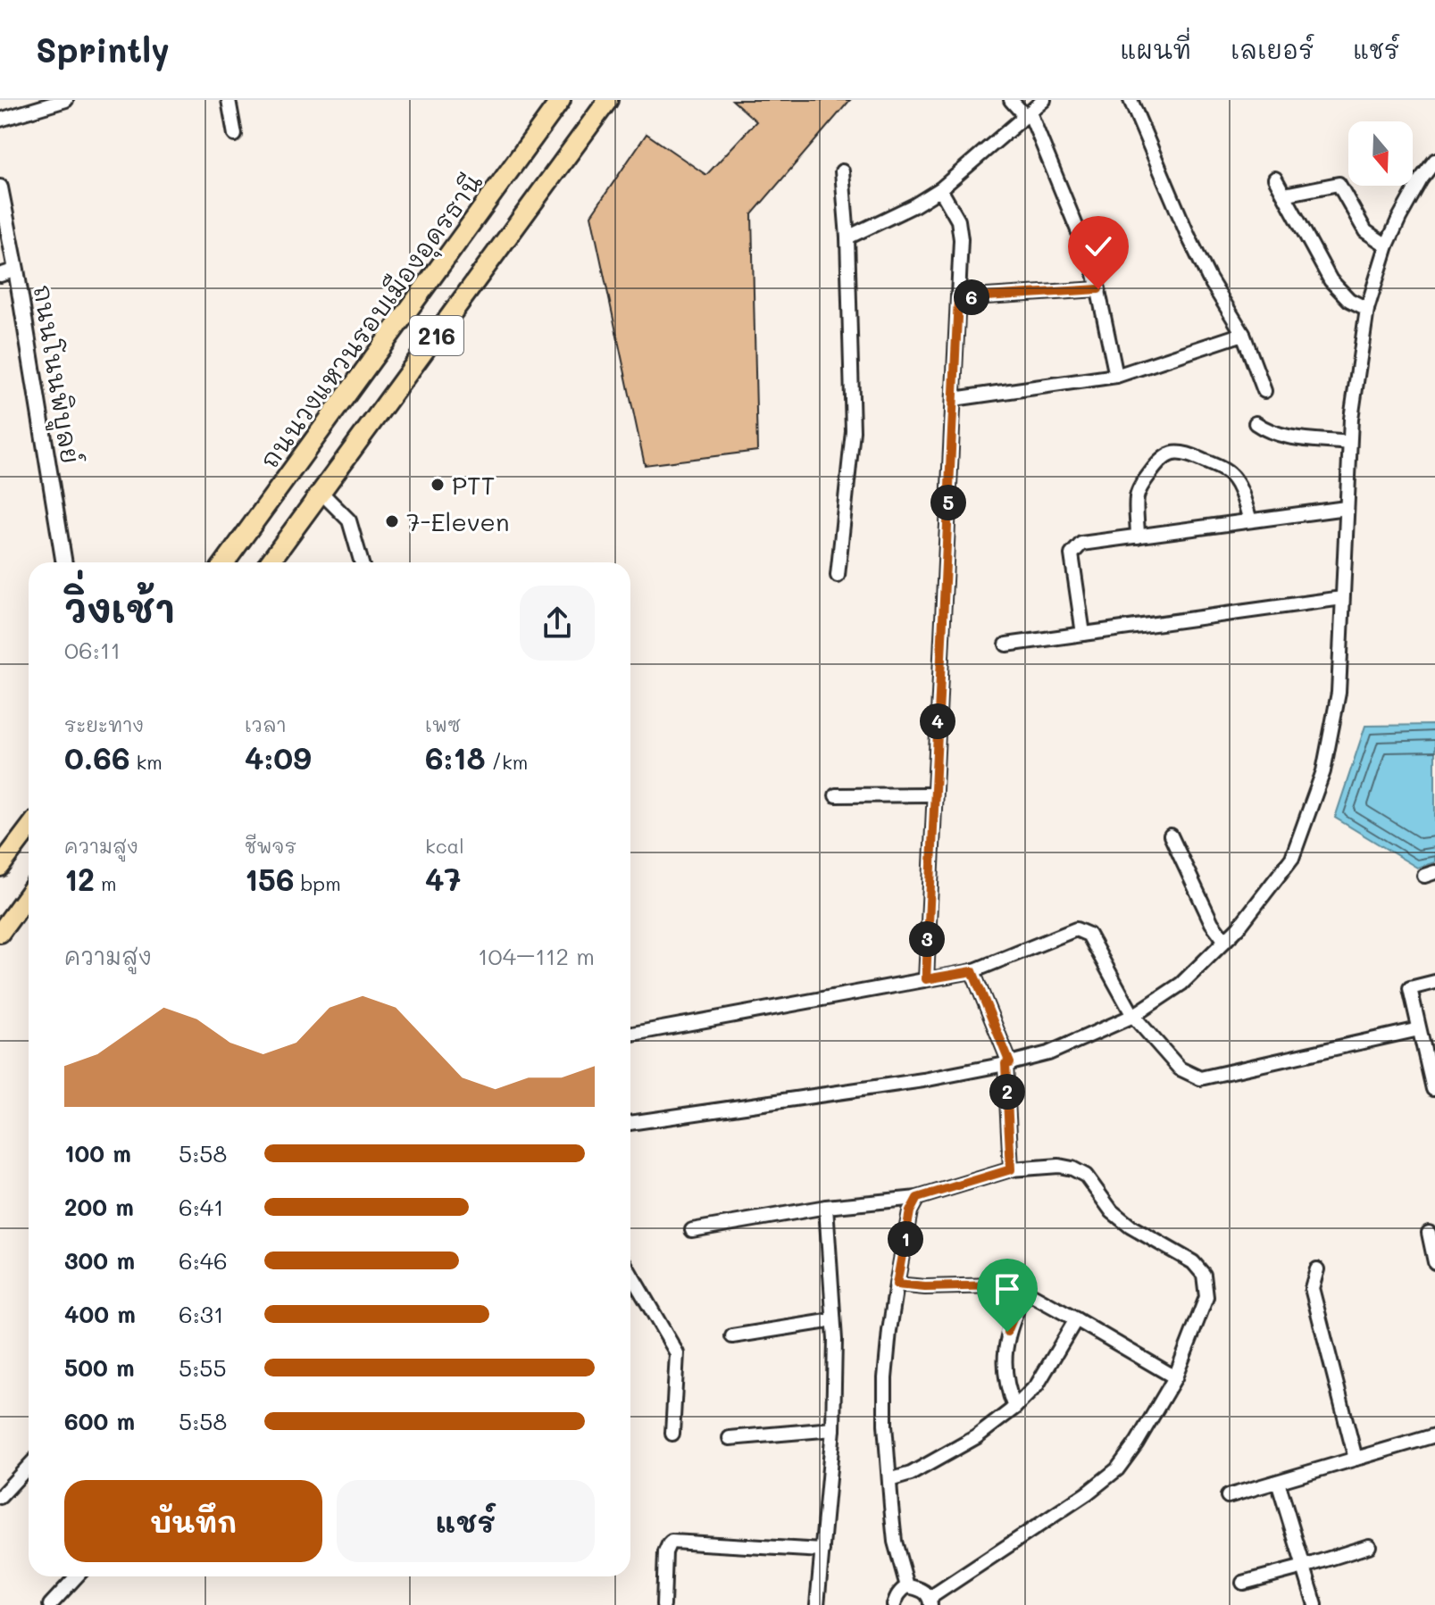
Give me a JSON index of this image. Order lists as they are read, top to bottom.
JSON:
{
  "streets": {
    "main road": ["ถนนวงแหวนรอบเมืองอุดรธานี", "216"],
    "street": ["ถนนโนนพิบูลย์"]
  },
  "places": ["PTT", "7-Eleven"],
  "north": "bottom",
  "page": {
    "header": "Sprintly",
    "nav": ["แผนที่", "เลเยอร์", "แชร์"],
    "pins": [
      "6",
      "5",
      "4",
      "3",
      "2",
      "1"
    ],
    "heading": ["วิ่งเช้า", "06:11"],
    "stats": [
      ["ระยะทาง", "0.66 km"],
      ["เวลา", "4:09"],
      ["เพซ", "6:18 /km"],
      ["ความสูง", "12 m"],
      ["ชีพจร", "156 bpm"],
      ["kcal", "47"]
    ],
    "chart": ["ความสูง", "104–112 m"],
    "list": [
      {
        "name": "100 m",
        "note": "5:58"
      },
      {
        "name": "200 m",
        "note": "6:41"
      },
      {
        "name": "300 m",
        "note": "6:46"
      },
      {
        "name": "400 m",
        "note": "6:31"
      },
      {
        "name": "500 m",
        "note": "5:55"
      },
      {
        "name": "600 m",
        "note": "5:58"
      }
    ],
    "buttons": ["บันทึก", "แชร์"]
  }
}
